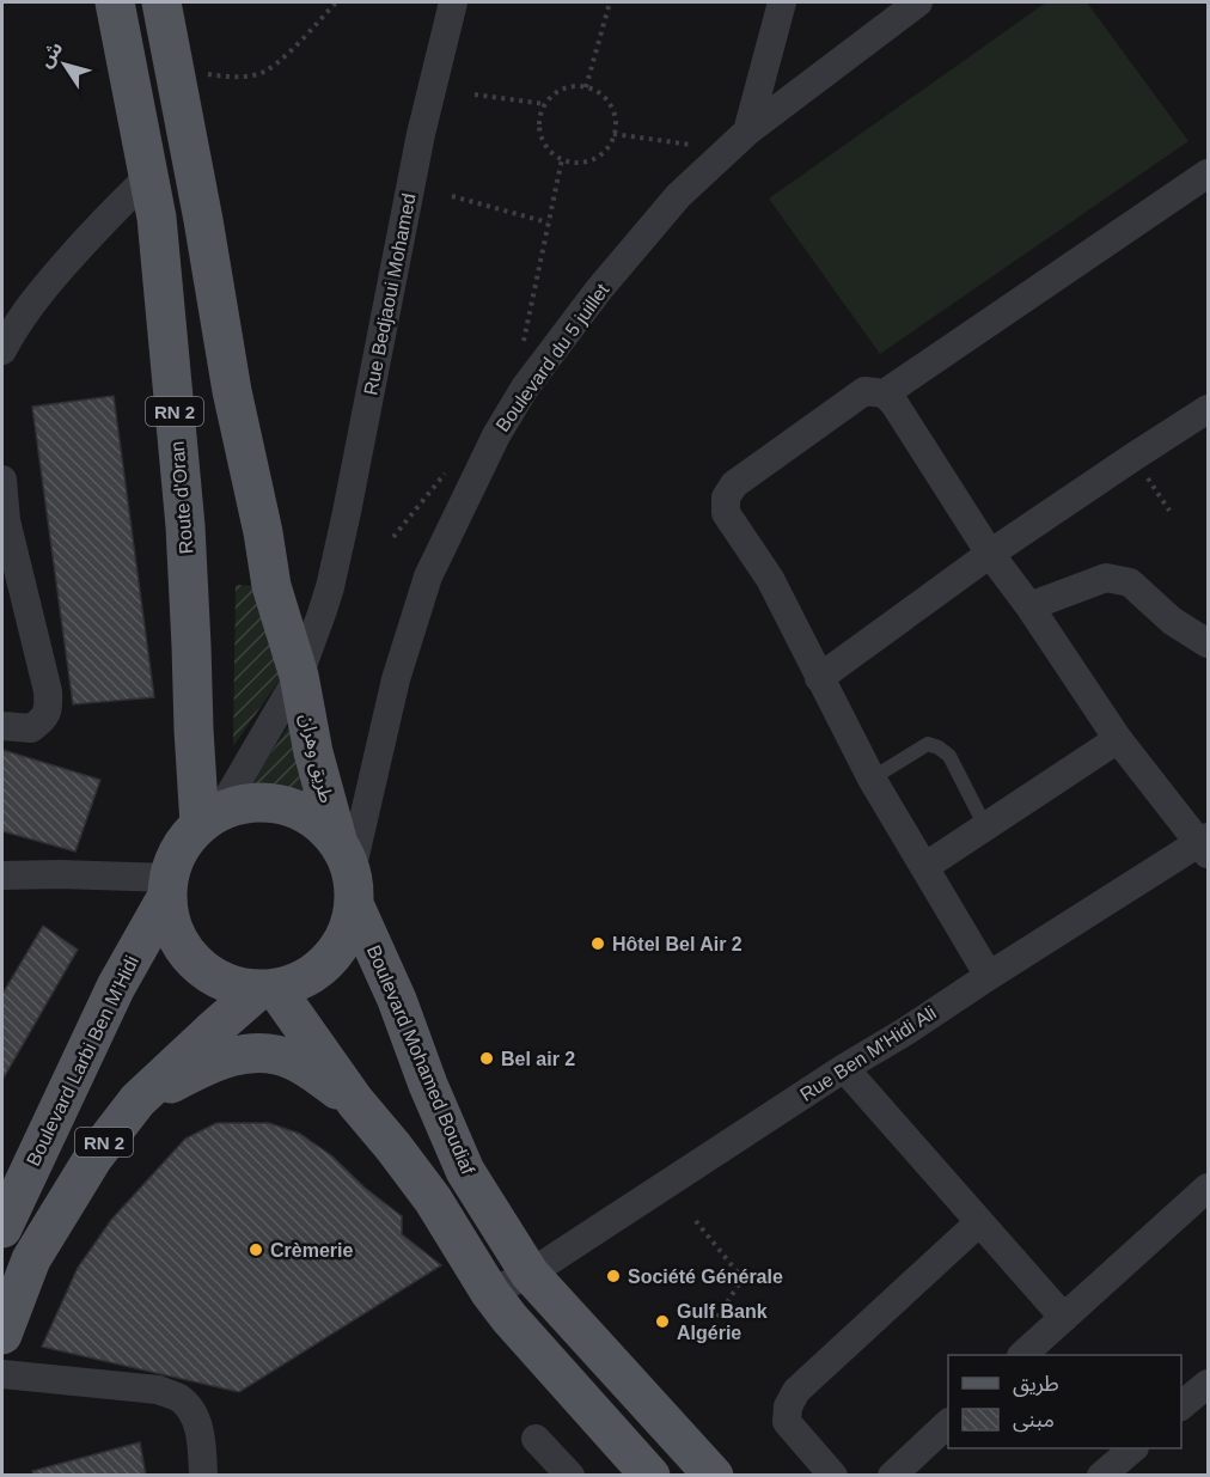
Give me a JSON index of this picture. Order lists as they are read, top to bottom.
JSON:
{
  "streets": {
    "main road": [
      "RN 2",
      "Route d'Oran",
      "طريق وهران",
      "Boulevard Mohamed Boudiaf",
      "Boulevard Larbi Ben M'Hidi"
    ],
    "street": ["Rue Bedjaoui Mohamed", "Boulevard du 5 juillet", "Rue Ben M'Hidi Ali"]
  },
  "crossings": [
    ["Rue Bedjaoui Mohamed", "Boulevard du 5 juillet"],
    ["Rue Bedjaoui Mohamed", "RN 2"],
    ["Rue Bedjaoui Mohamed", "Route d'Oran"],
    ["Rue Bedjaoui Mohamed", "طريق وهران"],
    ["Rue Bedjaoui Mohamed", "Boulevard Mohamed Boudiaf"],
    ["Rue Bedjaoui Mohamed", "Boulevard Larbi Ben M'Hidi"],
    ["Boulevard du 5 juillet", "RN 2"],
    ["Boulevard du 5 juillet", "Route d'Oran"],
    ["Boulevard du 5 juillet", "طريق وهران"],
    ["Boulevard du 5 juillet", "Boulevard Mohamed Boudiaf"],
    ["Boulevard du 5 juillet", "Boulevard Larbi Ben M'Hidi"],
    ["RN 2", "Route d'Oran"],
    ["RN 2", "طريق وهران"],
    ["RN 2", "Boulevard Mohamed Boudiaf"],
    ["RN 2", "Boulevard Larbi Ben M'Hidi"],
    ["Route d'Oran", "طريق وهران"],
    ["Route d'Oran", "Boulevard Mohamed Boudiaf"],
    ["Route d'Oran", "Boulevard Larbi Ben M'Hidi"],
    ["طريق وهران", "Boulevard Mohamed Boudiaf"],
    ["طريق وهران", "Boulevard Larbi Ben M'Hidi"],
    ["Rue Ben M'Hidi Ali", "Boulevard Mohamed Boudiaf"],
    ["Boulevard Mohamed Boudiaf", "Boulevard Larbi Ben M'Hidi"]
  ],
  "places": [
    "Hôtel Bel Air 2",
    "Bel air 2",
    "Crèmerie",
    "Société Générale",
    "Gulf Bank Algérie"
  ],
  "legend": ["طريق", "مبنى"],
  "north": "top left"
}
